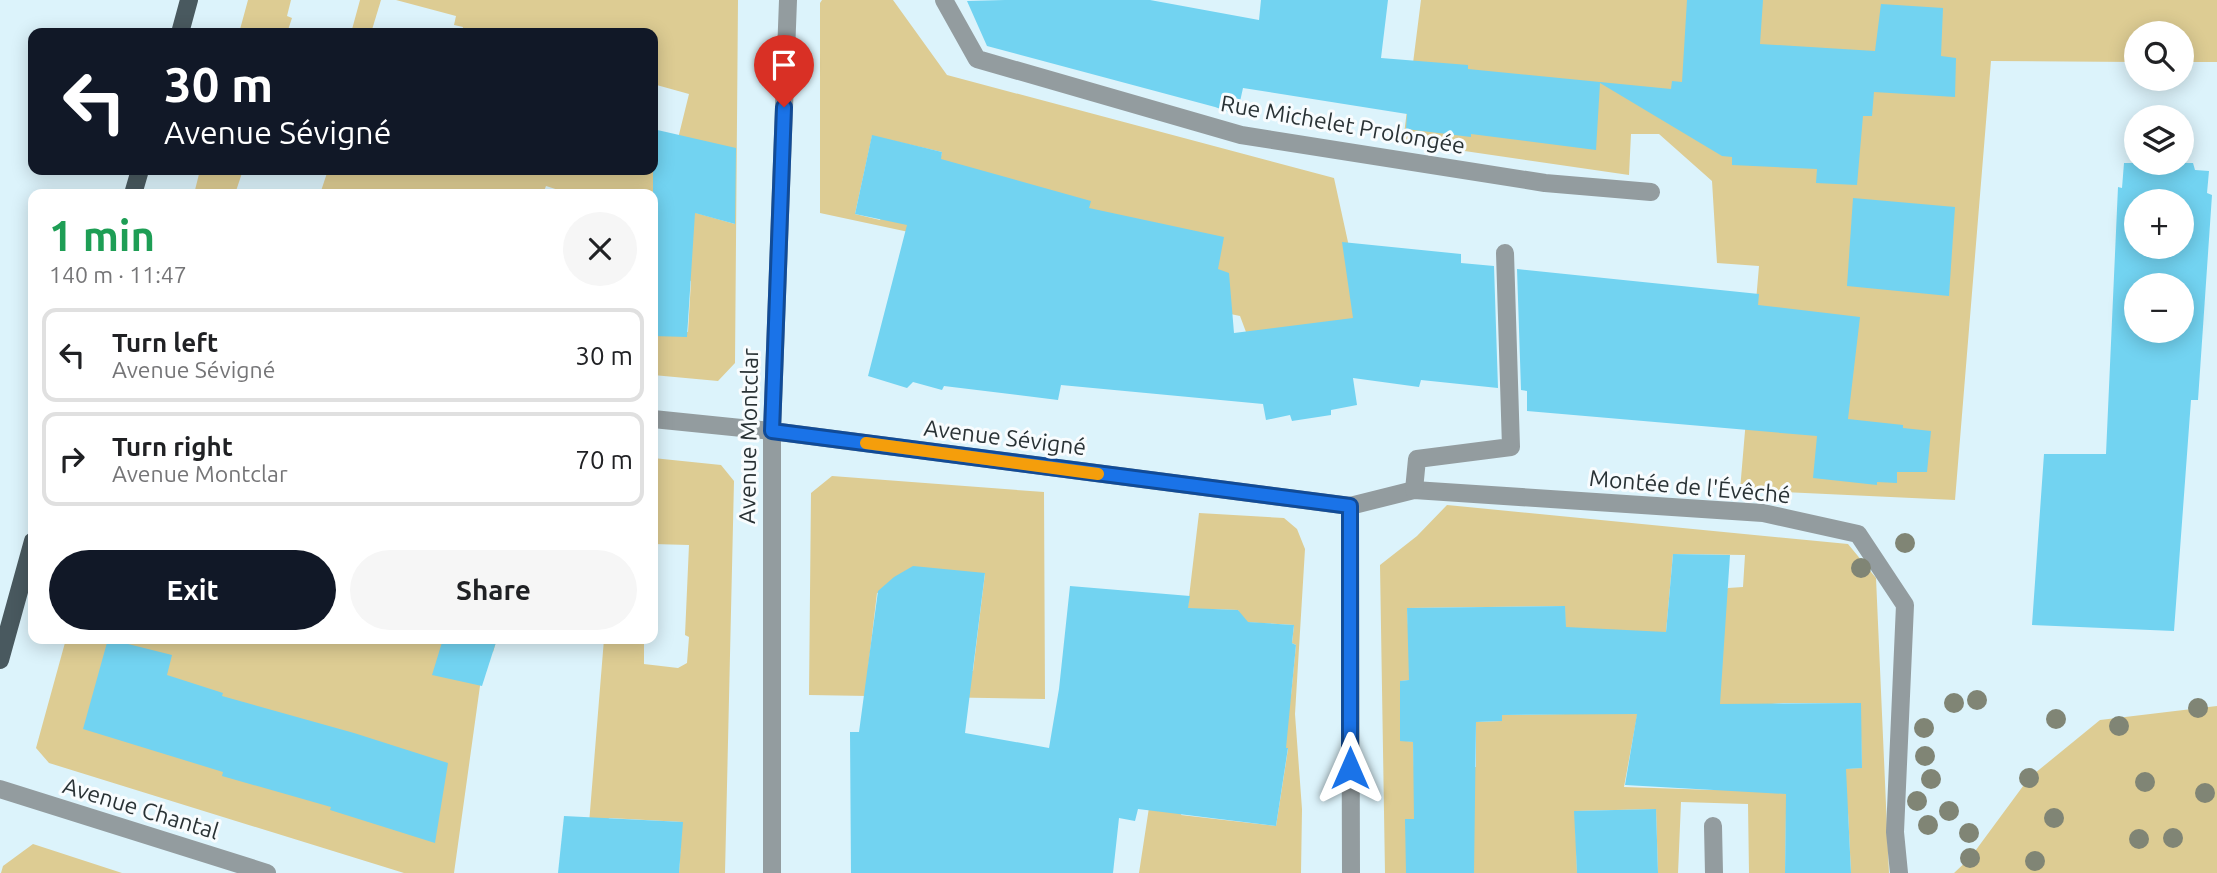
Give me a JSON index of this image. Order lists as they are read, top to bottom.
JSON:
{
  "streets": {
    "street": [
      "Rue Michelet Prolongée",
      "Avenue Montclar",
      "Avenue Sévigné",
      "Montée de l'Évêché",
      "Avenue Chantal"
    ]
  },
  "crossings": [
    ["Avenue Montclar", "Avenue Sévigné"],
    ["Avenue Sévigné", "Montée de l'Évêché"]
  ],
  "page": {
    "map_buttons": ["+", "−"],
    "turn": ["30 m", "Avenue Sévigné"],
    "heading": ["1 min", "140 m · 11:47"],
    "list": [
      {
        "name": "Turn left",
        "note": "Avenue Sévigné",
        "value": "30 m"
      },
      {
        "name": "Turn right",
        "note": "Avenue Montclar",
        "value": "70 m"
      }
    ],
    "buttons": ["Exit", "Share"]
  }
}
